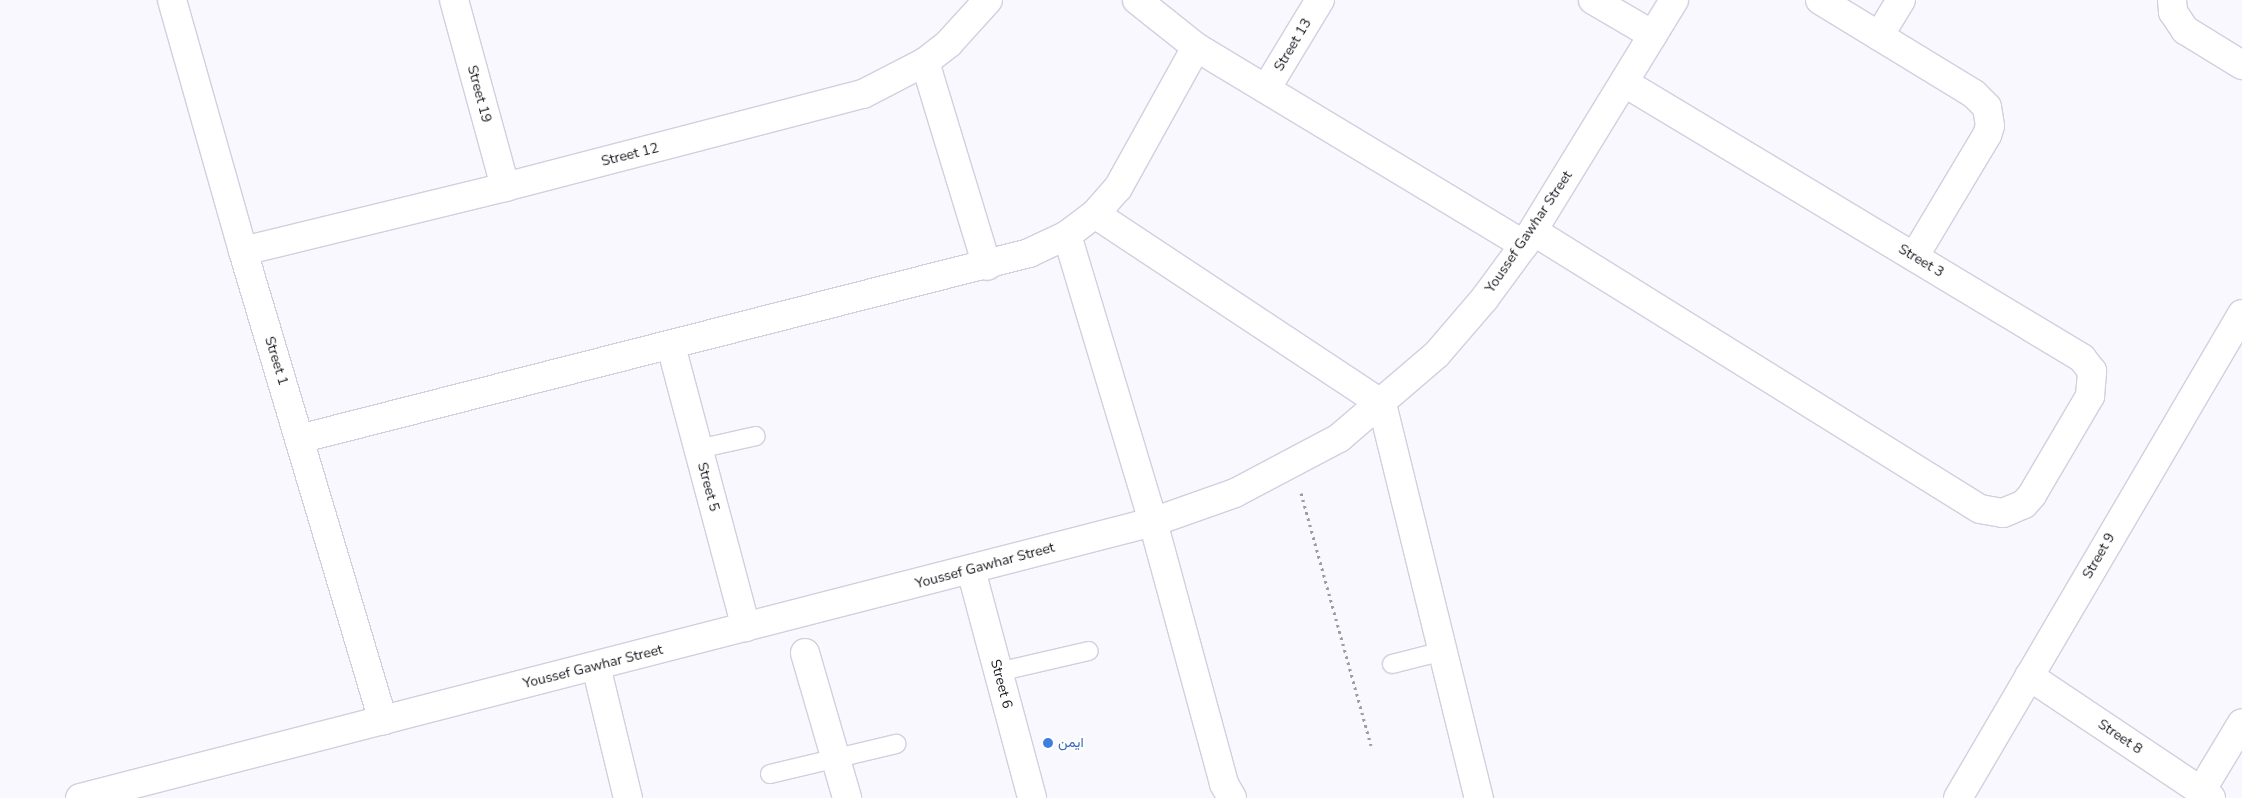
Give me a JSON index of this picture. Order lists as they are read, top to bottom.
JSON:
{
  "streets": {
    "street": [
      "Street 13",
      "Street 19",
      "Street 12",
      "Youssef Gawhar Street",
      "Street 3",
      "Street 1",
      "Street 5",
      "Street 9",
      "Street 6",
      "Street 8"
    ]
  },
  "crossings": [
    ["Street 19", "Street 12"],
    ["Street 12", "Street 1"],
    ["Youssef Gawhar Street", "Street 3"],
    ["Youssef Gawhar Street", "Street 1"],
    ["Youssef Gawhar Street", "Street 5"],
    ["Youssef Gawhar Street", "Street 6"],
    ["Street 9", "Street 8"]
  ],
  "places": ["ايمن"]
}
